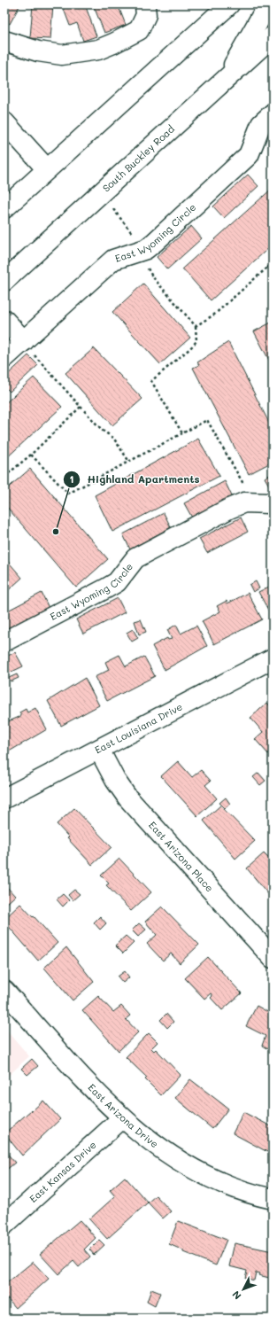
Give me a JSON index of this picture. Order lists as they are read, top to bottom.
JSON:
{
  "streets": {
    "street": [
      "South Buckley Road",
      "East Wyoming Circle",
      "East Louisiana Drive",
      "East Arizona Place",
      "East Arizona Drive",
      "East Kansas Drive"
    ]
  },
  "crossings": [
    ["East Louisiana Drive", "East Arizona Place"],
    ["East Arizona Drive", "East Kansas Drive"]
  ],
  "places": ["Highland Apartments"],
  "north": "bottom left"
}
